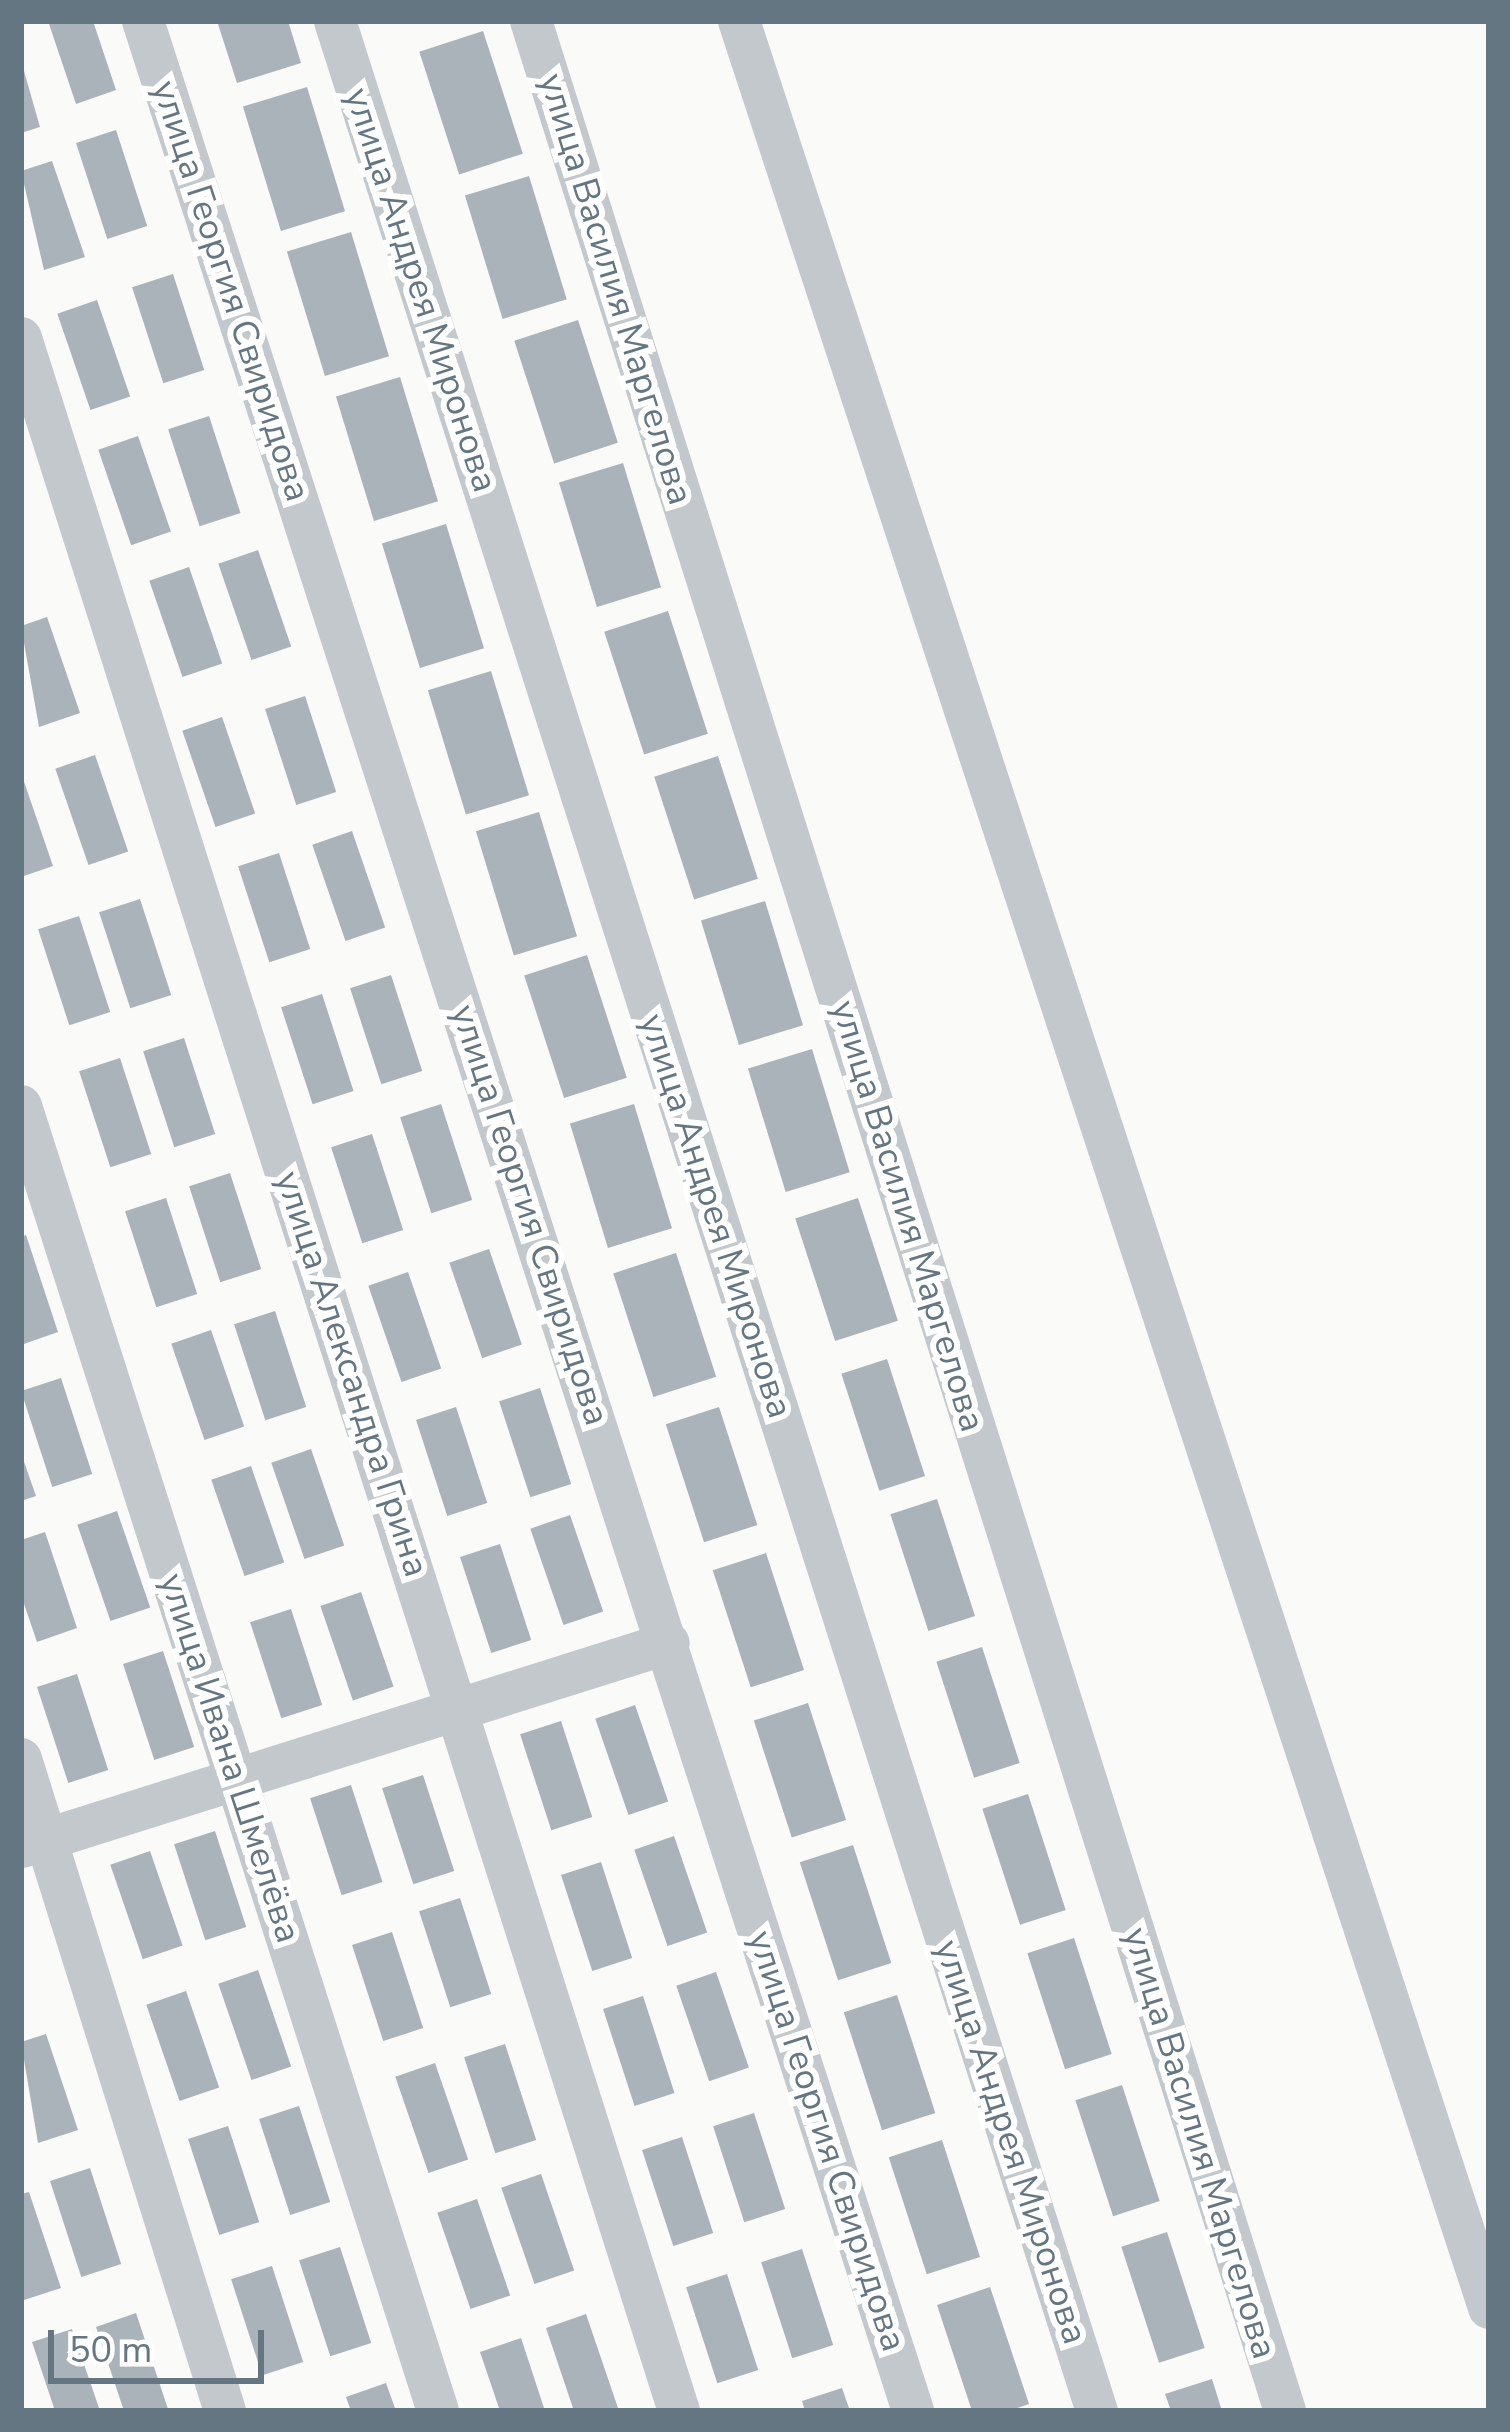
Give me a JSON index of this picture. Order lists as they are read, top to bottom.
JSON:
{
  "streets": {
    "street": [
      "улица Василия Маргелова",
      "улица Андрея Миронова",
      "улица Георгия Свиридова",
      "улица Александра Грина",
      "улица Ивана Шмелёва"
    ]
  },
  "scale_bar": "50 m"
}
